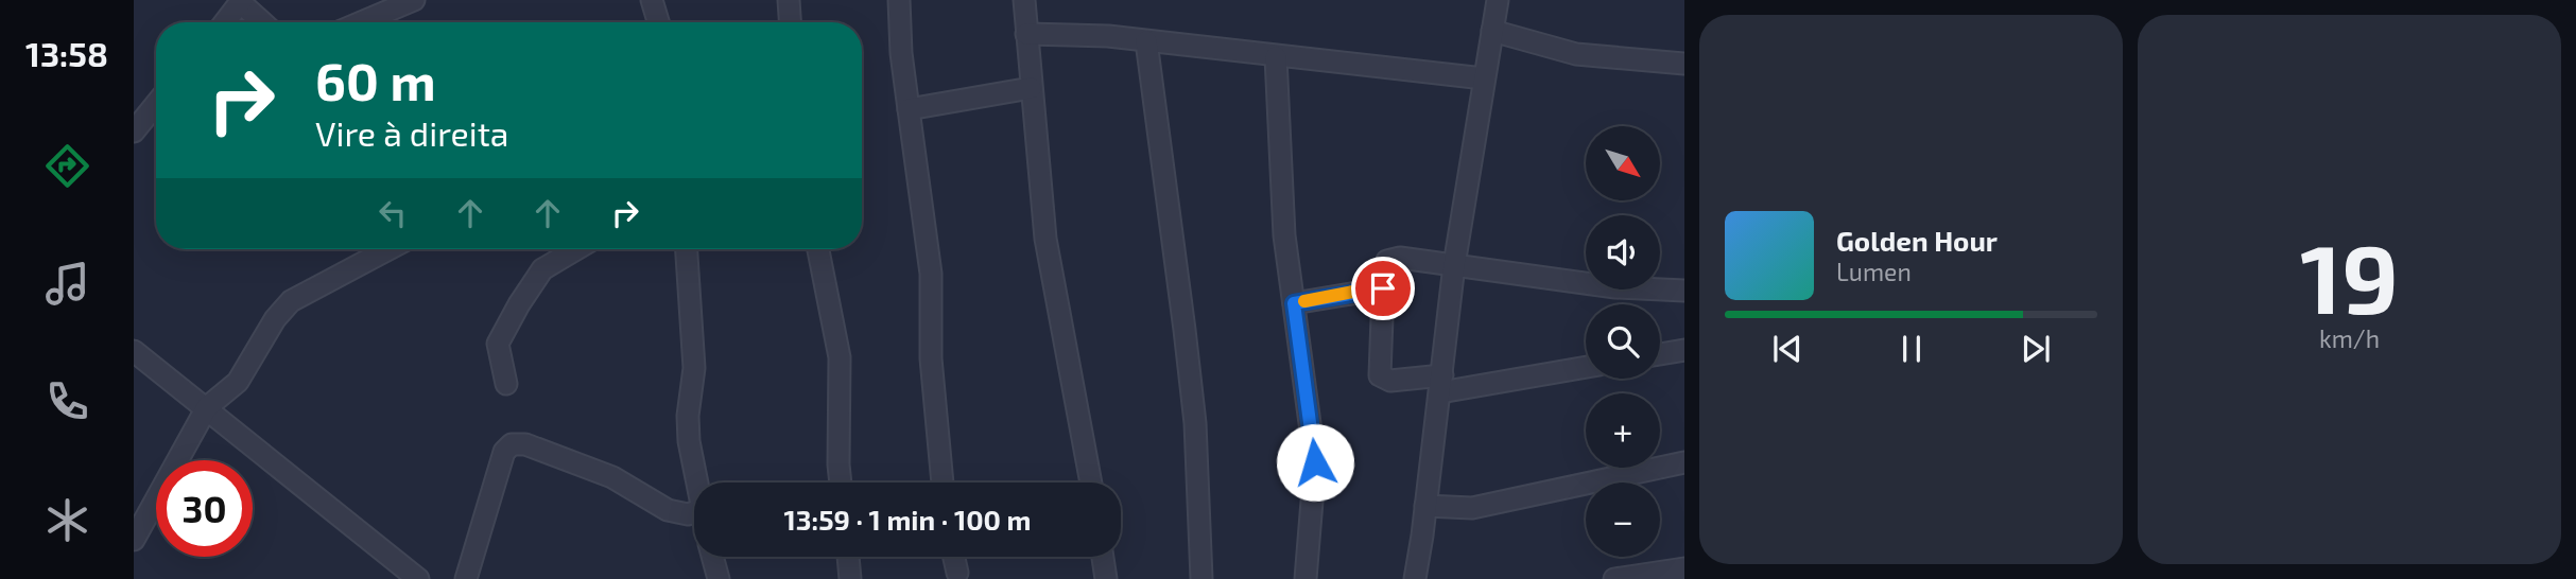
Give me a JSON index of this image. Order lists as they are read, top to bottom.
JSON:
{
  "north": "bottom right",
  "page": {
    "tabs": "13:58",
    "tile": ["19", "km/h"],
    "turn": ["60 m", "Vire à direita"],
    "map_buttons": ["+", "−"],
    "song": ["Golden Hour", "Lumen"],
    "limit": "30",
    "trip": "13:59 · 1 min · 100 m"
  }
}
